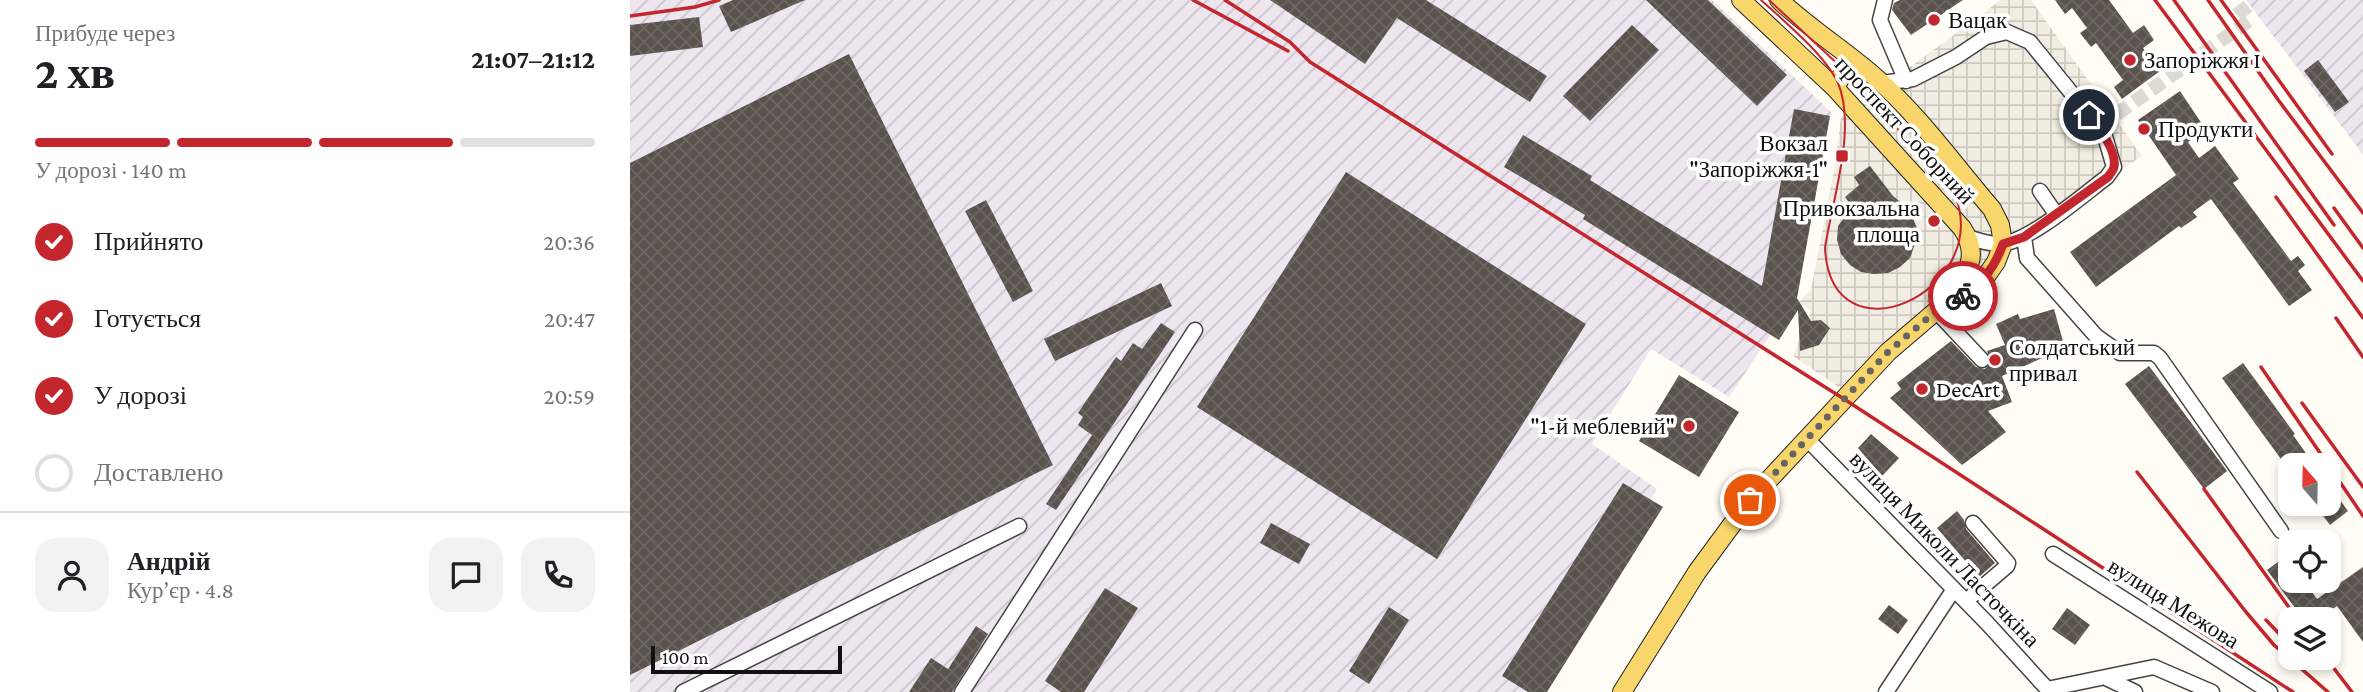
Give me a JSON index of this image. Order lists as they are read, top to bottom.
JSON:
{
  "streets": {
    "main road": ["проспект Соборний"],
    "street": ["вулиця Миколи Ласточкіна", "вулиця Межова"]
  },
  "places": {
    "other": [
      "Вацак",
      "Запорiжжя I",
      "Продукти",
      "Привокзальна площа",
      "Солдатський привал",
      "DecArt",
      "\"1-й меблевий\""
    ],
    "transit": ["Вокзал \"Запоріжжя-1\""]
  },
  "scale_bar": "100 m",
  "north": "top",
  "page": {
    "heading": ["2 хв", "Прибуде через", "21:07–21:12"],
    "panel": ["Андрій", "Кур’єр · 4.8"],
    "bar": "У дорозі · 140 m",
    "list": [
      ["Прийнято", "20:36"],
      ["Готується", "20:47"],
      ["У дорозі", "20:59"],
      "Доставлено"
    ],
    "scale": "100 m"
  }
}
